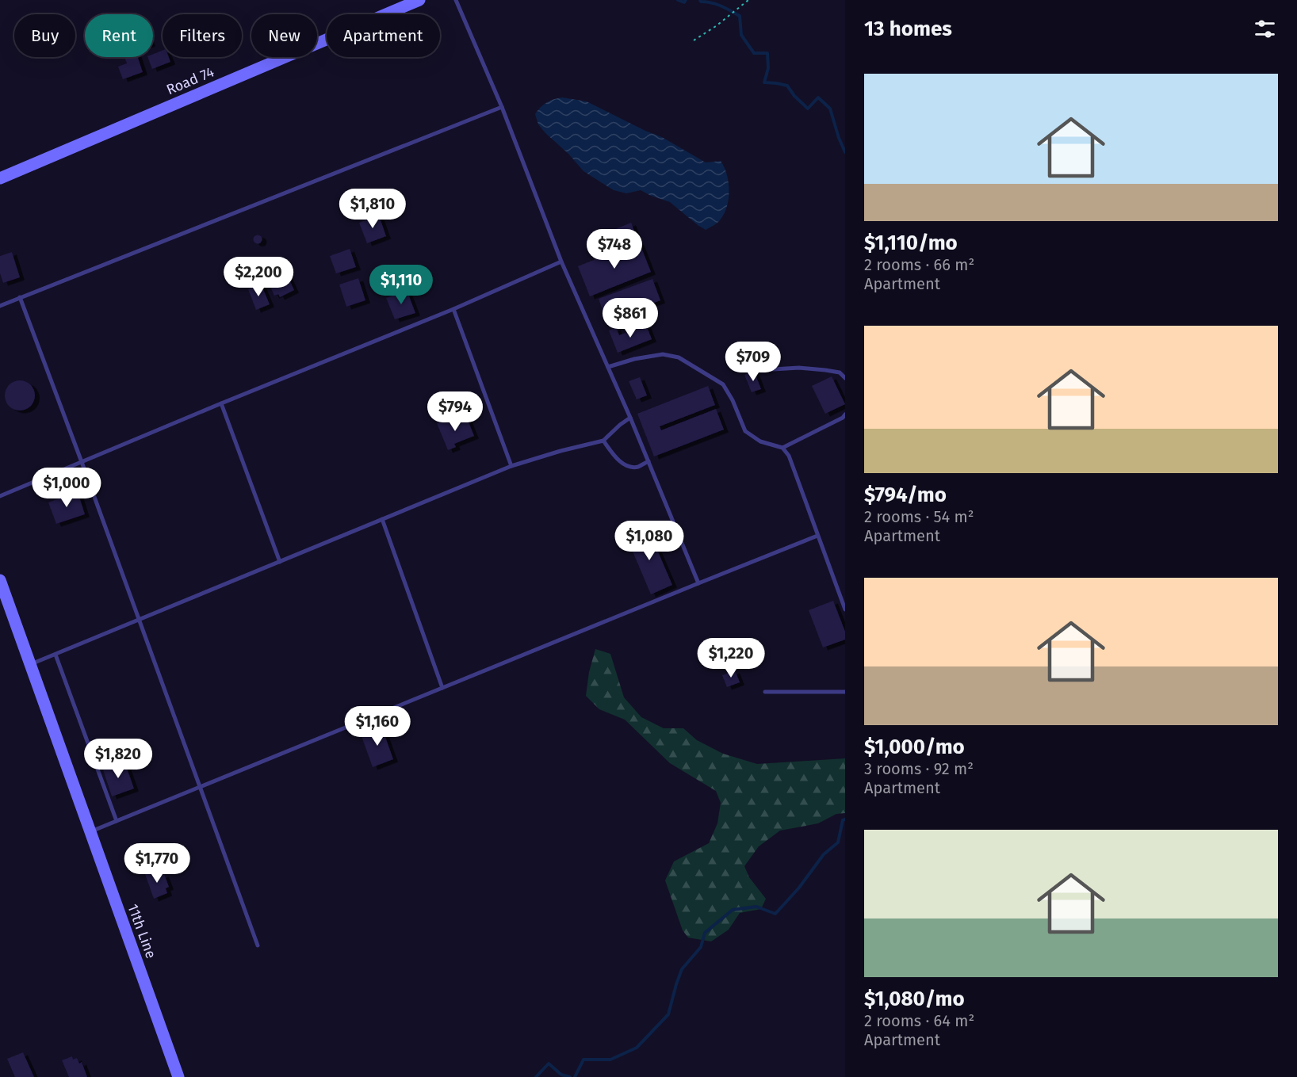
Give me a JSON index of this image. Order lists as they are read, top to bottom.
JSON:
{
  "streets": {
    "main road": ["Road 74", "11th Line"]
  },
  "page": {
    "heading": "13 homes",
    "chip": [
      "Buy",
      "Rent",
      "Filters",
      "New",
      "Apartment"
    ],
    "list": [
      {
        "name": "$1,110/mo",
        "note": "2 rooms · 66 m² · Apartment"
      },
      {
        "name": "$794/mo",
        "note": "2 rooms · 54 m² · Apartment"
      },
      {
        "name": "$1,000/mo",
        "note": "3 rooms · 92 m² · Apartment"
      },
      {
        "name": "$1,080/mo",
        "note": "2 rooms · 64 m² · Apartment"
      }
    ],
    "price": [
      "$1,810",
      "$748",
      "$2,200",
      "$1,110",
      "$861",
      "$709",
      "$794",
      "$1,000",
      "$1,080",
      "$1,220",
      "$1,160",
      "$1,820",
      "$1,770"
    ]
  }
}
